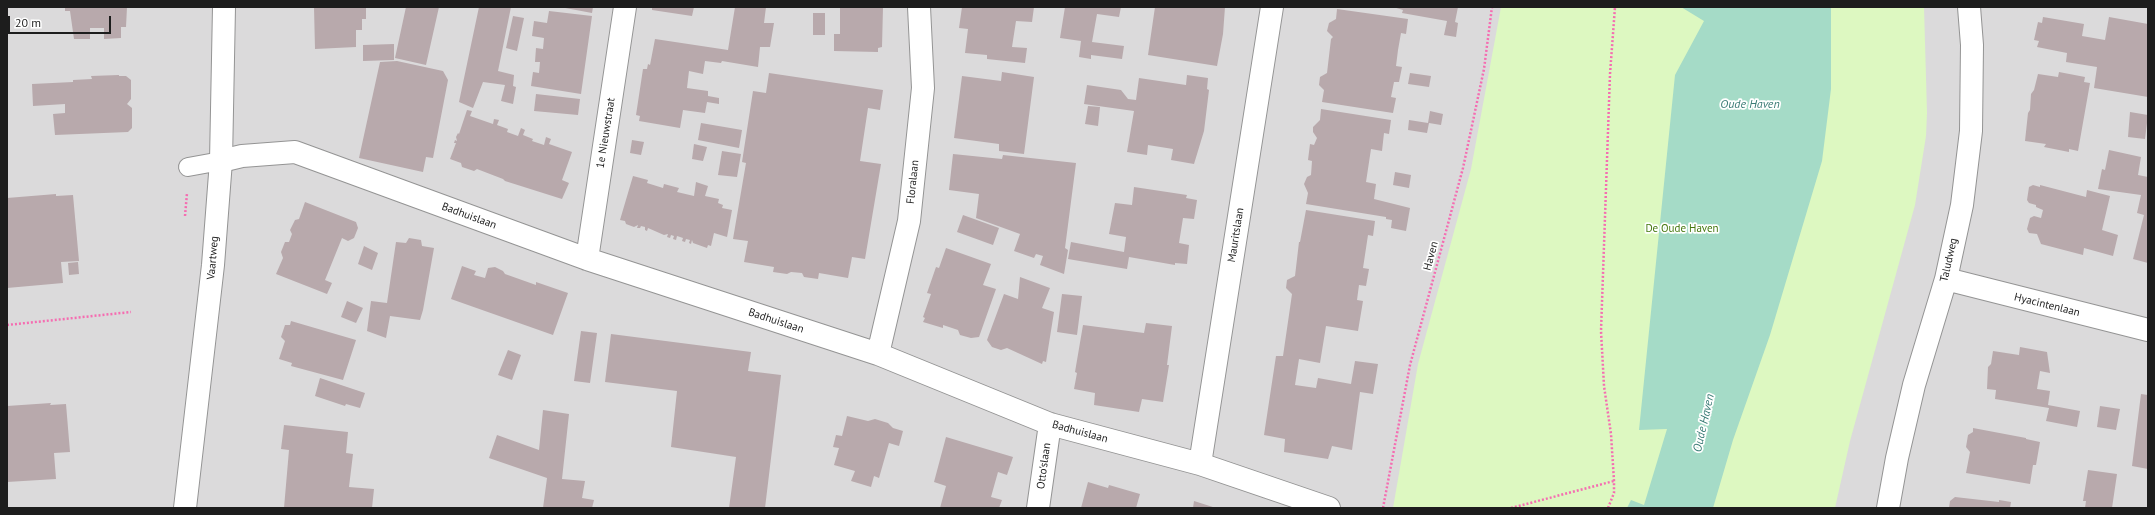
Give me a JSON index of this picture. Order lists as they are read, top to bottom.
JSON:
{
  "streets": {
    "street": [
      "1e Nieuwstraat",
      "Floralaan",
      "Badhuislaan",
      "Mauritslaan",
      "Vaartweg",
      "Taludweg",
      "Hyacintenlaan",
      "Otto'slaan"
    ],
    "path": ["Haven"]
  },
  "crossings": [
    ["1e Nieuwstraat", "Badhuislaan"],
    ["Floralaan", "Badhuislaan"],
    ["Badhuislaan", "Mauritslaan"],
    ["Badhuislaan", "Vaartweg"],
    ["Badhuislaan", "Otto'slaan"],
    ["Taludweg", "Hyacintenlaan"]
  ],
  "water": ["Oude Haven"],
  "parks": ["De Oude Haven"],
  "scale_bar": "20 m"
}
